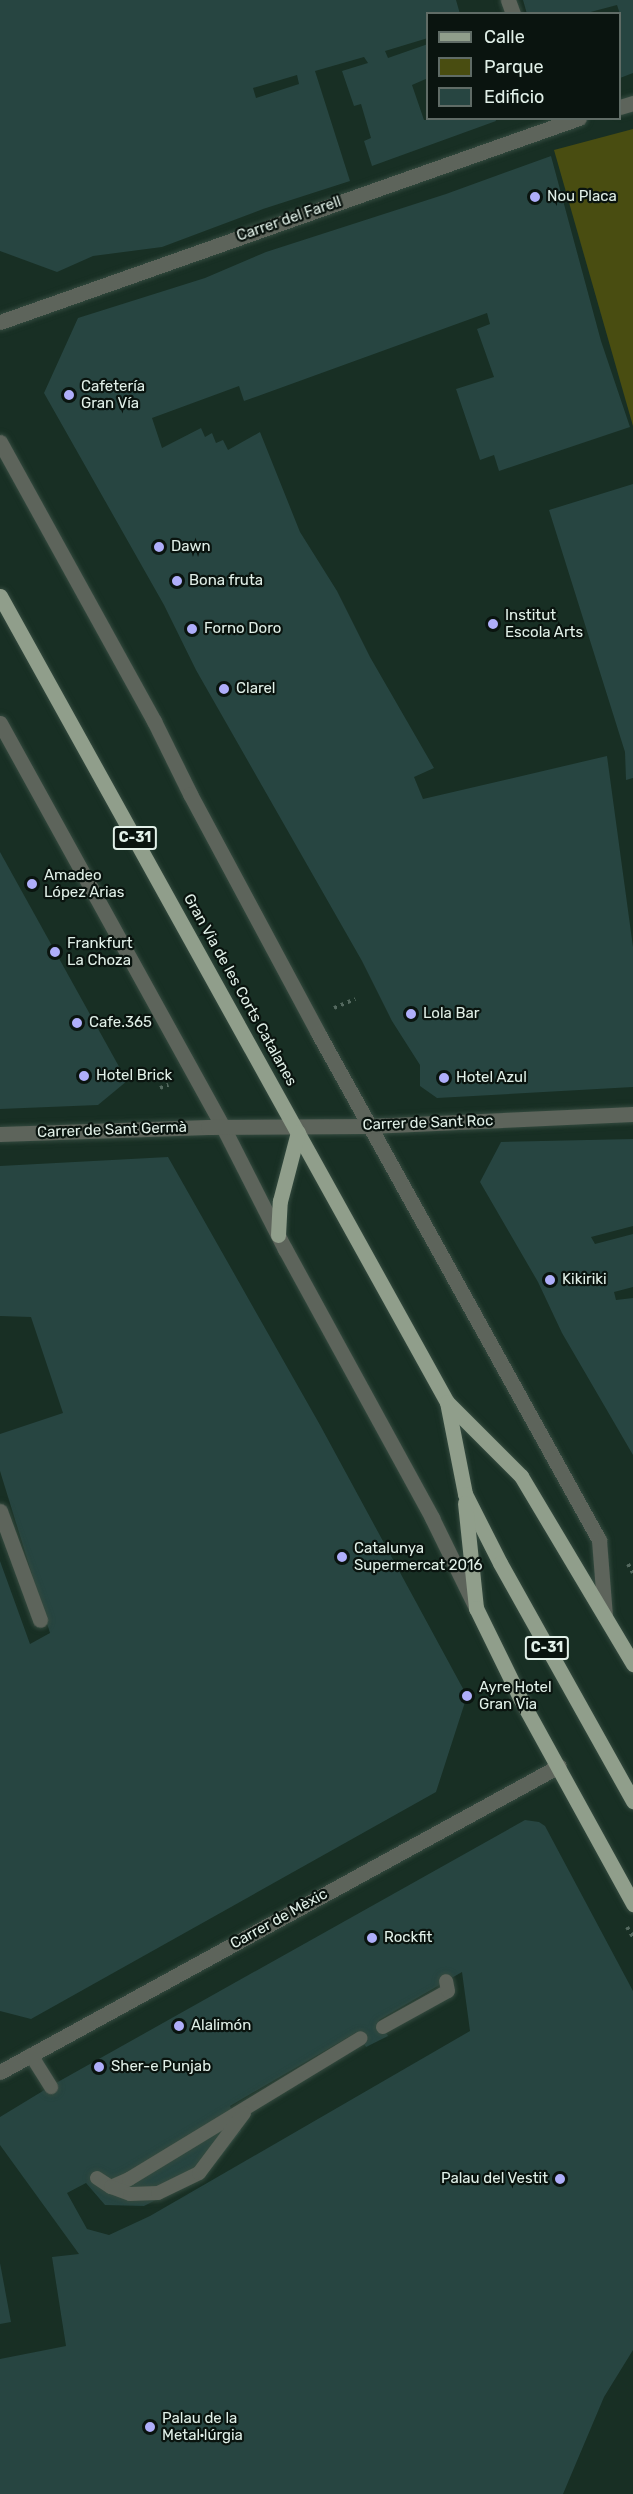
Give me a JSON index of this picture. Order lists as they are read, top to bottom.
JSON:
{
  "streets": {
    "main road": ["C-31", "Gran Via de les Corts Catalanes"],
    "street": [
      "Carrer del Farell",
      "Carrer de Sant Roc",
      "Carrer de Sant Germà",
      "Carrer de Mèxic"
    ]
  },
  "crossings": [
    ["Gran Via de les Corts Catalanes", "Carrer de Sant Roc"],
    ["Carrer de Sant Roc", "Carrer de Sant Germà"]
  ],
  "places": [
    "Nou Placa",
    "Cafetería Gran Vía",
    "Dawn",
    "Bona fruta",
    "Institut Escola Arts",
    "Forno Doro",
    "Clarel",
    "Amadeo López Arias",
    "Frankfurt La Choza",
    "Lola Bar",
    "Cafe.365",
    "Hotel Brick",
    "Hotel Azul",
    "Kikiriki",
    "Catalunya Supermercat 2016",
    "Ayre Hotel Gran Via",
    "Rockfit",
    "Alalimón",
    "Sher-e Punjab",
    "Palau del Vestit",
    "Palau de la Metal·lúrgia"
  ],
  "legend": ["Calle", "Parque", "Edificio"]
}
